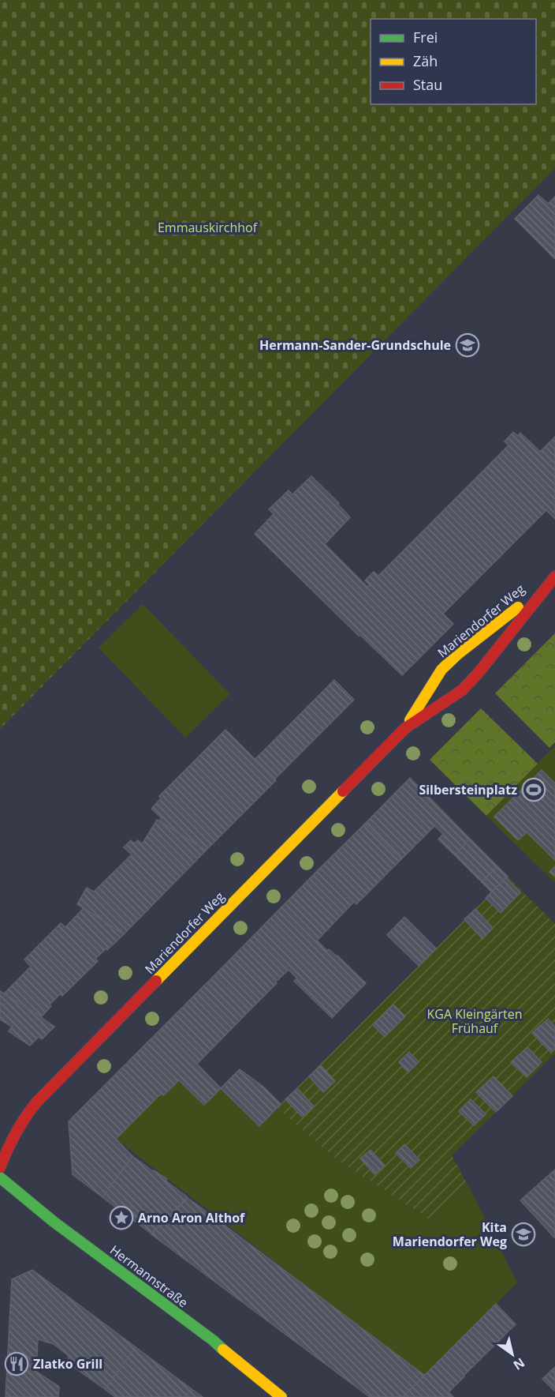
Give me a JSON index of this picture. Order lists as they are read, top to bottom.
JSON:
{
  "streets": {
    "street": ["Mariendorfer Weg", "Hermannstraße"]
  },
  "parks": ["Emmauskirchhof", "KGA Kleingärten Frühauf"],
  "places": {
    "school or university": ["Hermann-Sander-Grundschule", "Kita Mariendorfer Weg"],
    "sports": ["Silbersteinplatz"],
    "place": ["Arno Aron Althof"],
    "restaurant": ["Zlatko Grill"]
  },
  "legend": ["Frei", "Zäh", "Stau"],
  "north": "bottom right"
}
